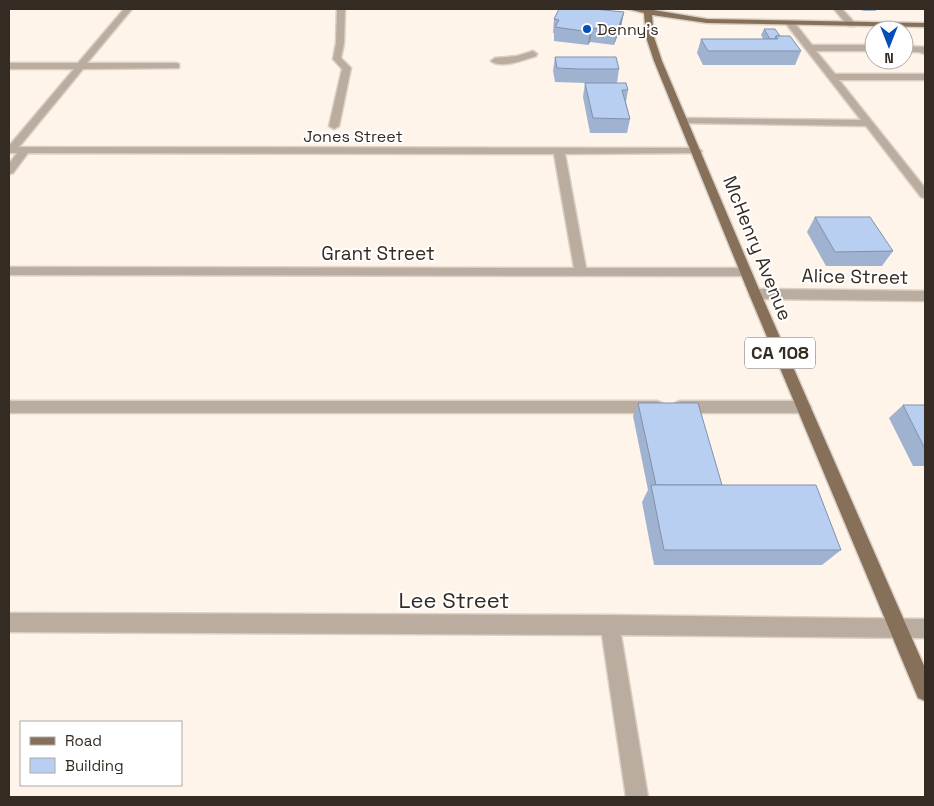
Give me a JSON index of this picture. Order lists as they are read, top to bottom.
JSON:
{
  "streets": {
    "main road": ["McHenry Avenue", "CA 108"],
    "street": [
      "Jones Street",
      "Grant Street",
      "Alice Street",
      "Lee Street"
    ]
  },
  "crossings": [
    ["Jones Street", "McHenry Avenue"],
    ["McHenry Avenue", "Grant Street"],
    ["McHenry Avenue", "Alice Street"],
    ["McHenry Avenue", "Lee Street"]
  ],
  "places": ["Denny's"],
  "legend": ["Road", "Building"],
  "north": "bottom"
}
